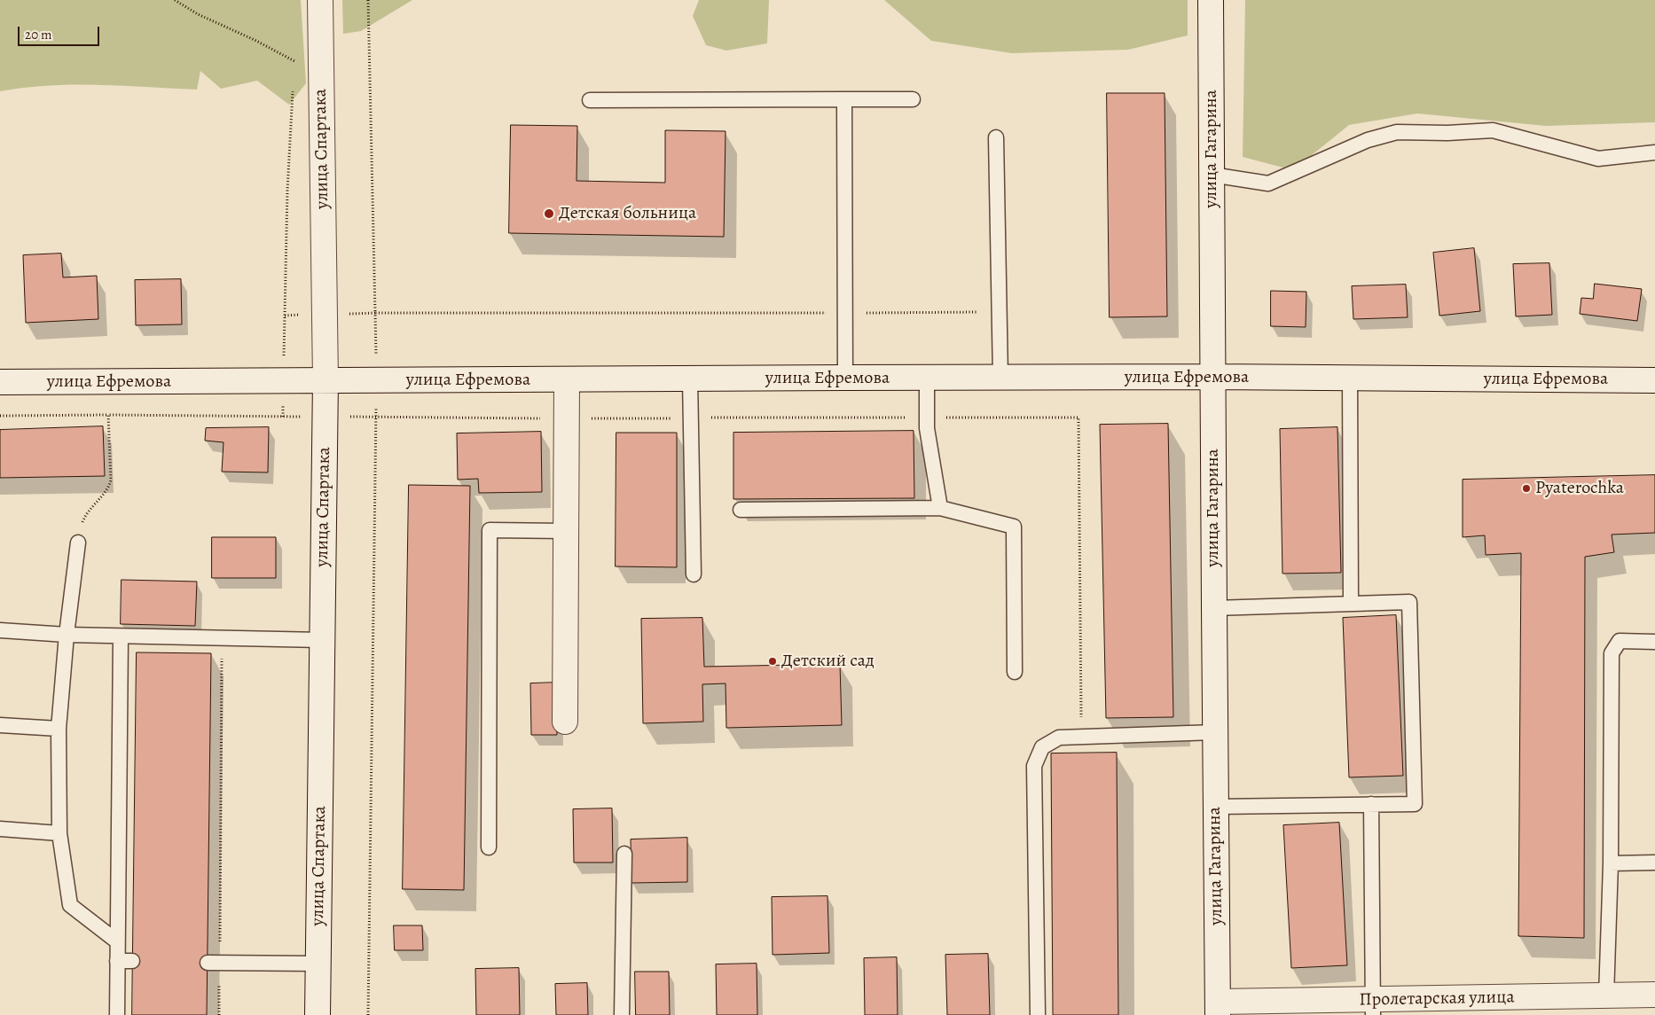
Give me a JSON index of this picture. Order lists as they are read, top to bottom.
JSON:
{
  "streets": {
    "street": [
      "улица Спартака",
      "улица Гагарина",
      "улица Ефремова",
      "Пролетарская улица"
    ]
  },
  "crossings": [
    ["улица Спартака", "улица Ефремова"],
    ["улица Гагарина", "улица Ефремова"],
    ["улица Гагарина", "Пролетарская улица"]
  ],
  "places": ["Детская больница", "Pyaterochka", "Детский сад"],
  "scale_bar": "20 m"
}
